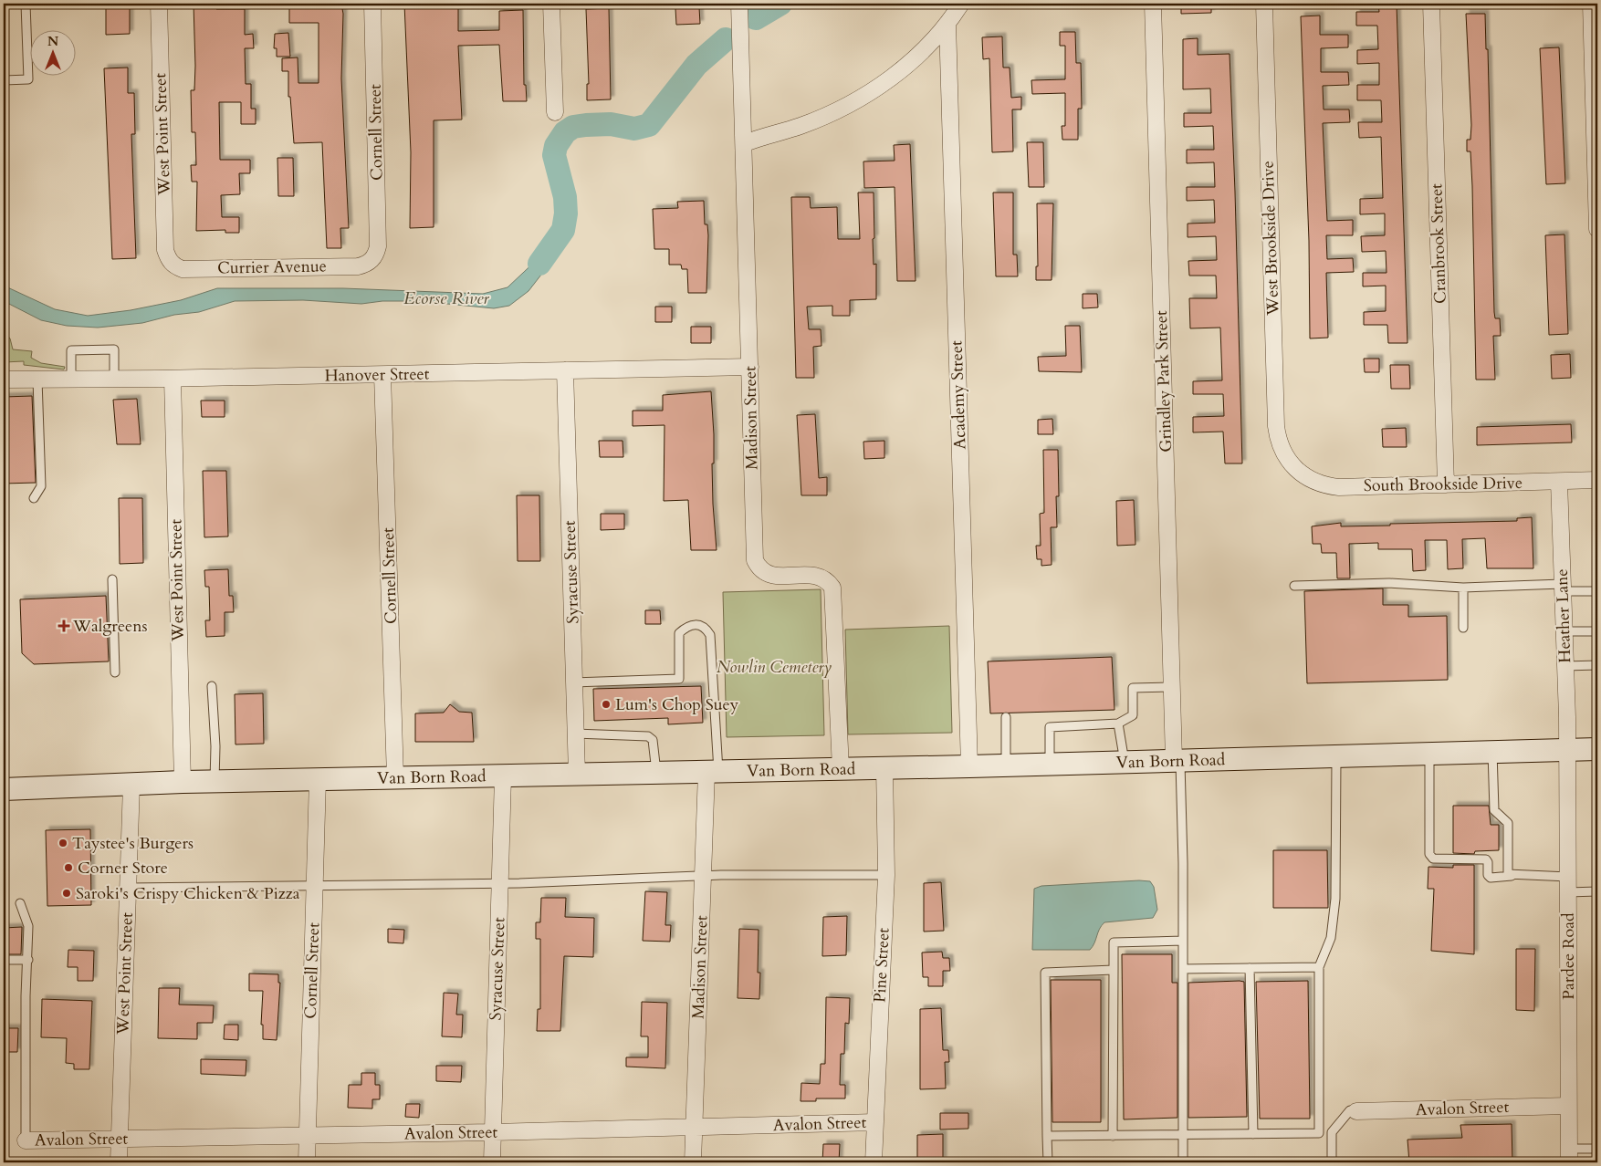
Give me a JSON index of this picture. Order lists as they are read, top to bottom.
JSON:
{
  "streets": {
    "main road": ["Van Born Road"],
    "street": [
      "Cornell Street",
      "West Point Street",
      "West Brookside Drive",
      "Cranbrook Street",
      "Currier Avenue",
      "Hanover Street",
      "Grindley Park Street",
      "Academy Street",
      "Madison Street",
      "South Brookside Drive",
      "Syracuse Street",
      "Heather Lane",
      "Pardee Road",
      "Pine Street",
      "Avalon Street"
    ]
  },
  "crossings": [
    ["Cornell Street", "Currier Avenue"],
    ["Cornell Street", "Hanover Street"],
    ["Cornell Street", "Van Born Road"],
    ["Cornell Street", "Avalon Street"],
    ["West Point Street", "Currier Avenue"],
    ["West Point Street", "Hanover Street"],
    ["West Point Street", "Van Born Road"],
    ["West Point Street", "Avalon Street"],
    ["West Brookside Drive", "South Brookside Drive"],
    ["Cranbrook Street", "South Brookside Drive"],
    ["Hanover Street", "Madison Street"],
    ["Hanover Street", "Syracuse Street"],
    ["Grindley Park Street", "Van Born Road"],
    ["Academy Street", "Van Born Road"],
    ["Madison Street", "Van Born Road"],
    ["Madison Street", "Avalon Street"],
    ["South Brookside Drive", "Heather Lane"],
    ["Syracuse Street", "Van Born Road"],
    ["Syracuse Street", "Avalon Street"],
    ["Heather Lane", "Van Born Road"],
    ["Heather Lane", "Pardee Road"],
    ["Van Born Road", "Pardee Road"],
    ["Van Born Road", "Pine Street"],
    ["Pardee Road", "Avalon Street"],
    ["Pine Street", "Avalon Street"]
  ],
  "water": ["Ecorse River"],
  "parks": ["Nowlin Cemetery"],
  "places": {
    "health": ["Walgreens"],
    "other": [
      "Lum's Chop Suey",
      "Taystee's Burgers",
      "Corner Store",
      "Saroki's Crispy Chicken & Pizza"
    ]
  },
  "north": "top"
}
